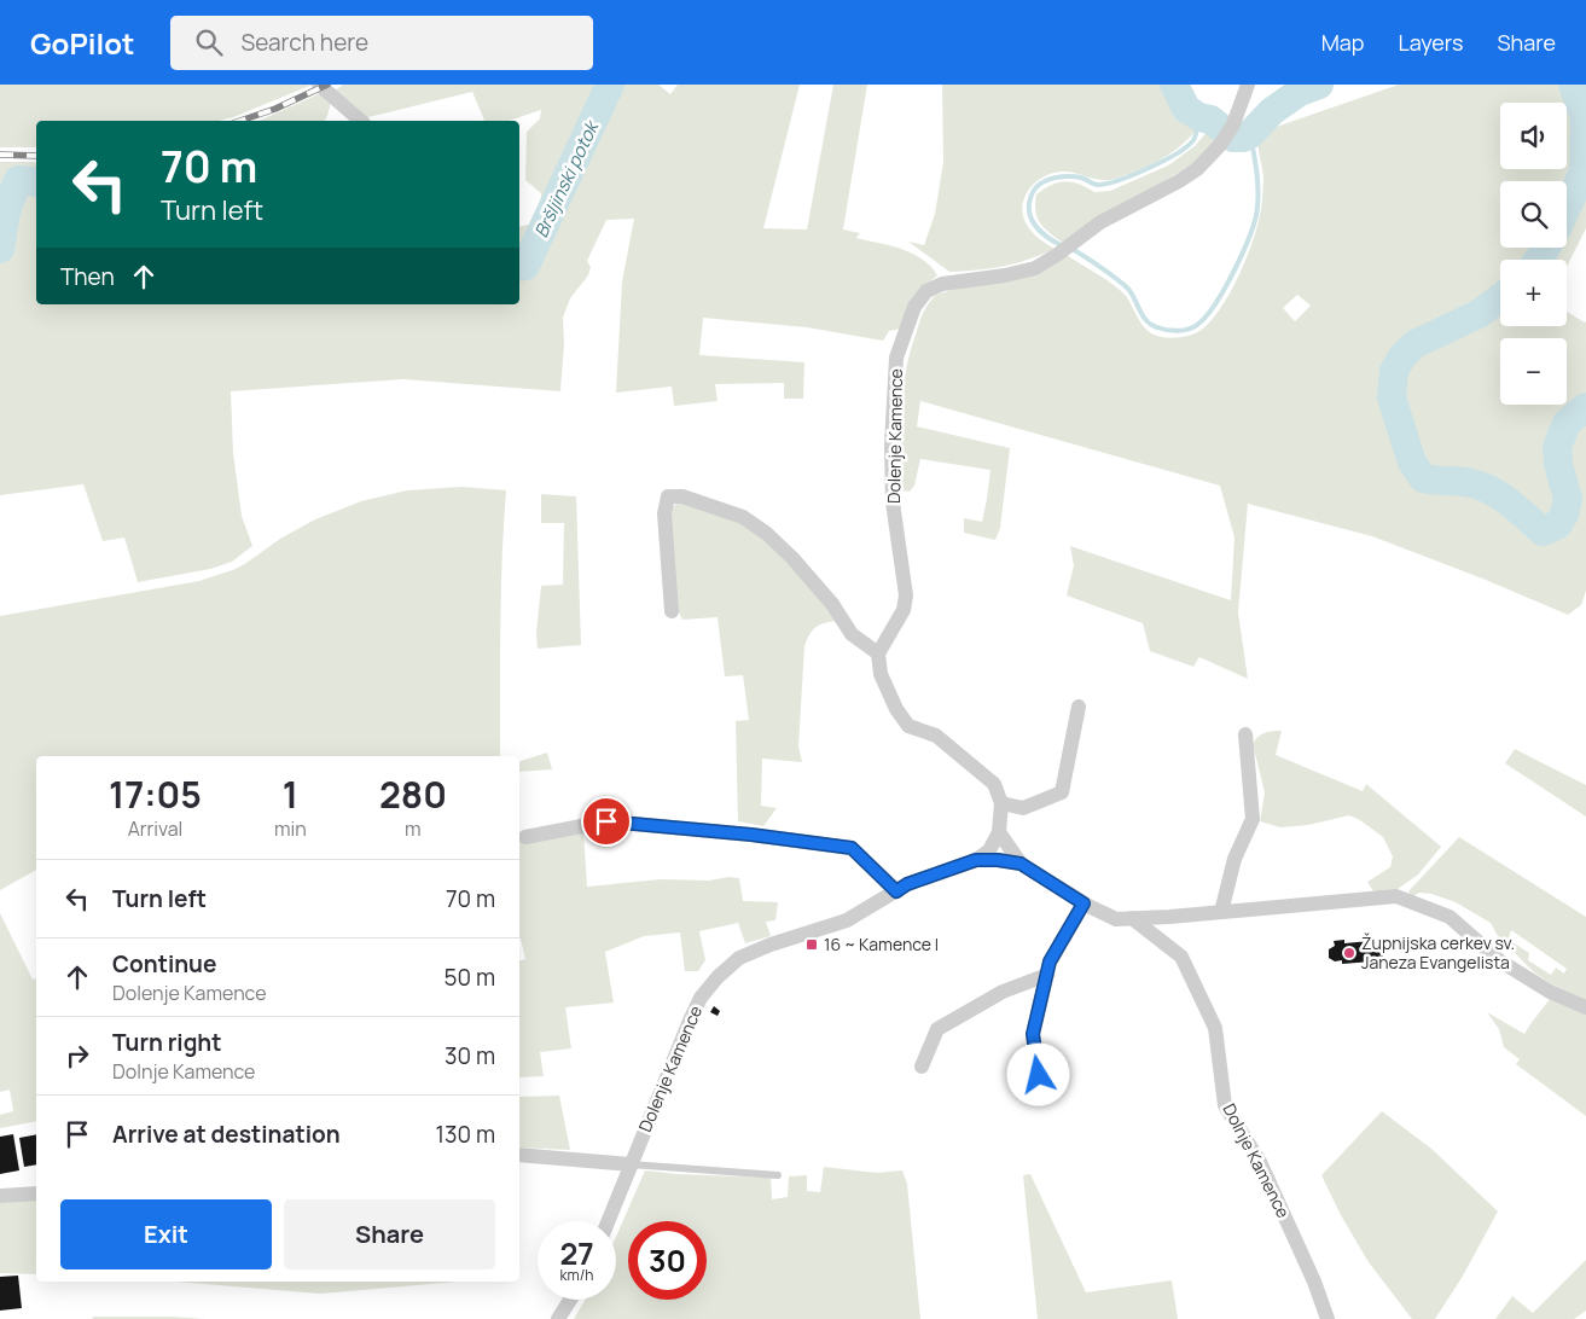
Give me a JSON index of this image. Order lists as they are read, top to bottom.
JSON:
{
  "streets": {
    "street": ["Dolenje Kamence", "Dolnje Kamence"]
  },
  "water": ["Bršljinski potok"],
  "places": {
    "transit": ["16 ~ Kamence I"],
    "other": ["Župnijska cerkev sv. Janeza Evangelista"]
  },
  "page": {
    "header": "GoPilot",
    "search": "Search here",
    "nav": ["Map", "Layers", "Share"],
    "map_buttons": ["+", "−"],
    "turn": ["70 m", "Turn left"],
    "then": "Then",
    "eta": [
      "17:05",
      "Arrival",
      "1",
      "min",
      "280",
      "m"
    ],
    "list": [
      {
        "name": "Turn left",
        "value": "70 m"
      },
      {
        "name": "Continue",
        "note": "Dolenje Kamence",
        "value": "50 m"
      },
      {
        "name": "Turn right",
        "note": "Dolnje Kamence",
        "value": "30 m"
      },
      {
        "name": "Arrive at destination",
        "value": "130 m"
      }
    ],
    "buttons": ["Exit", "Share"],
    "speed": "27 km/h",
    "limit": "30"
  }
}
